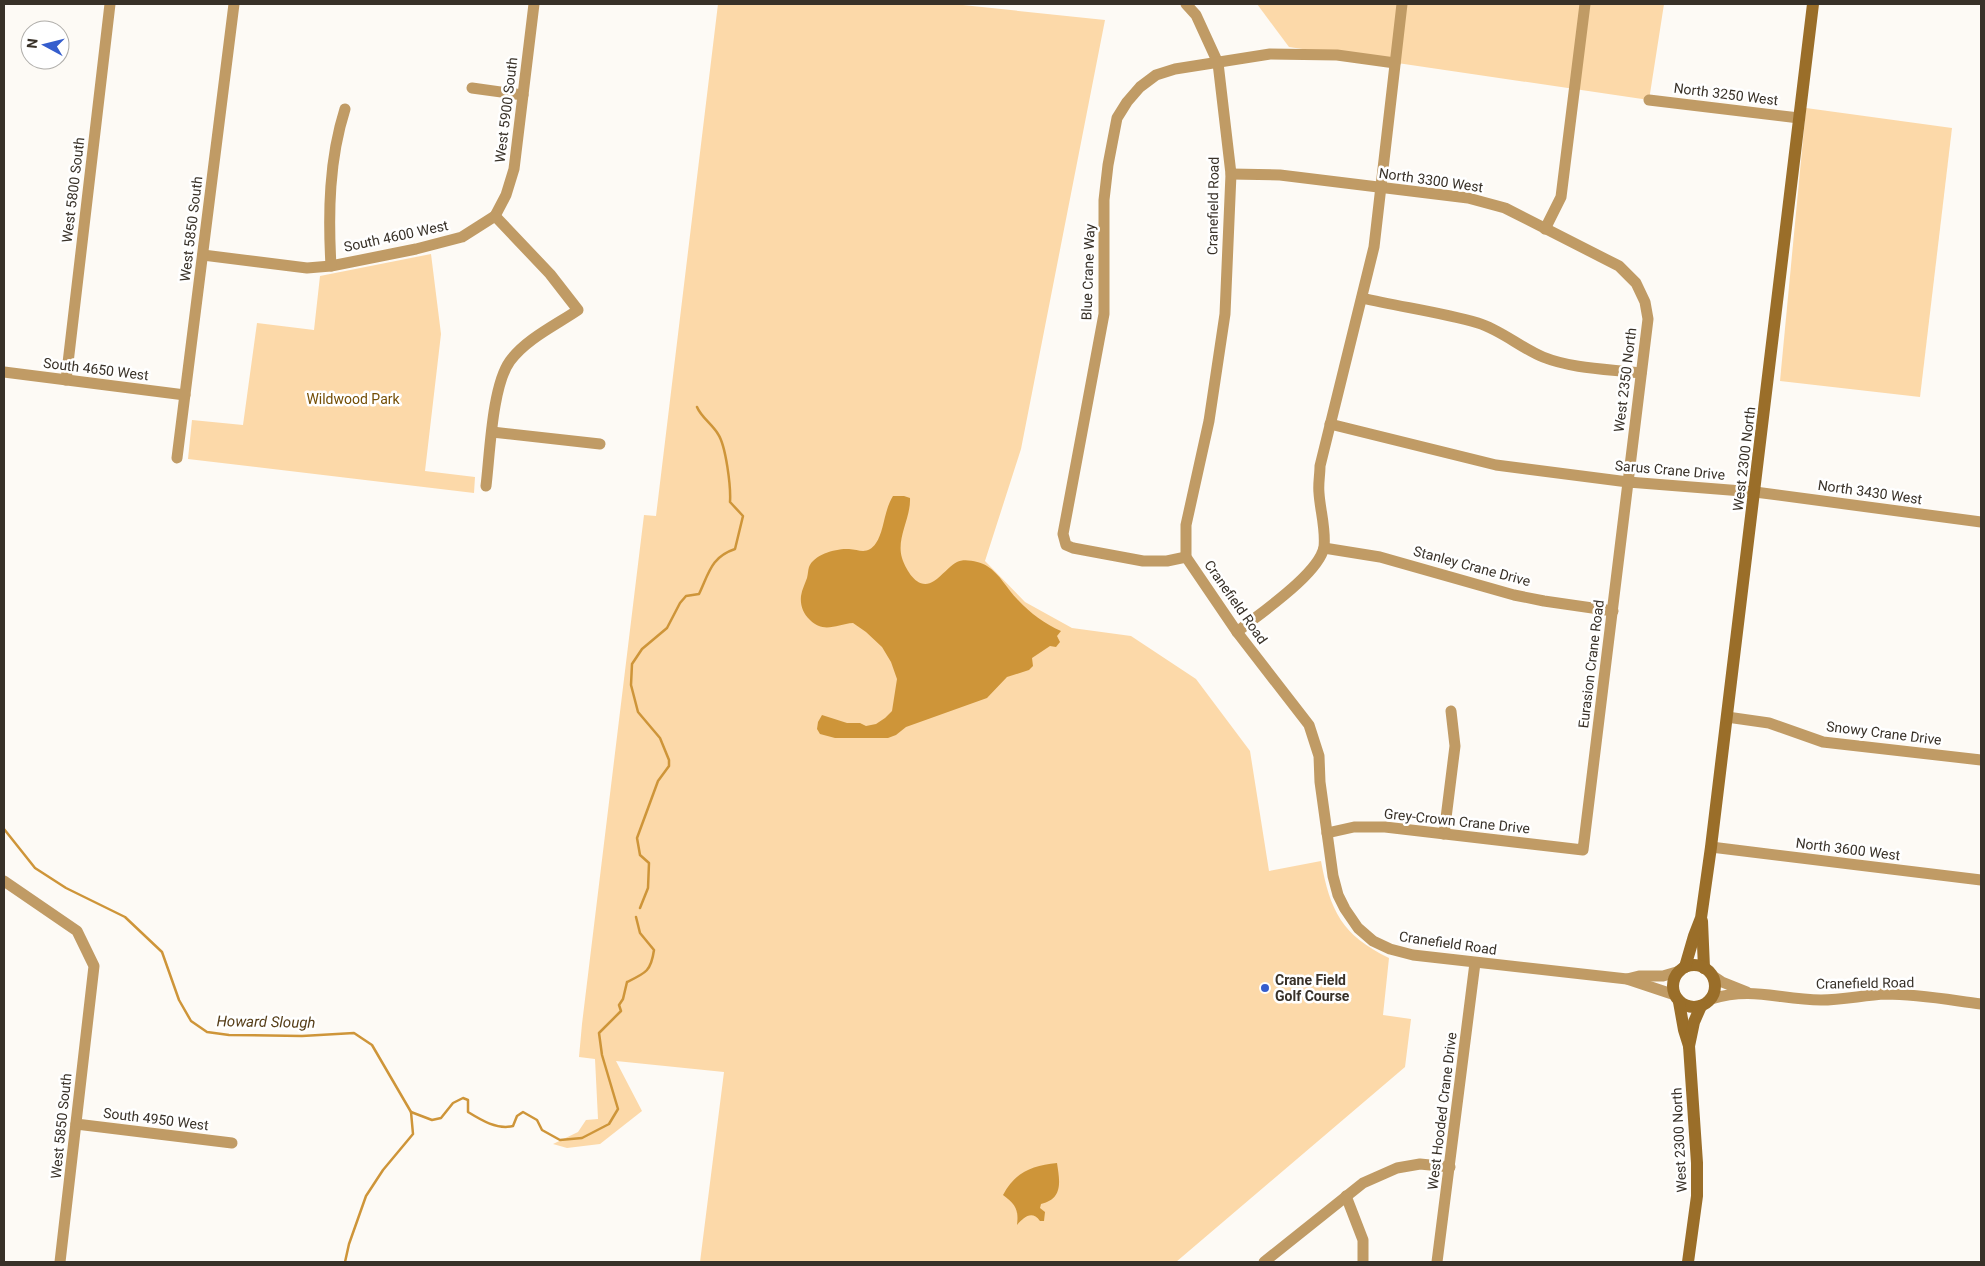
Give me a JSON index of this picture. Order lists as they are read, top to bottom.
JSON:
{
  "streets": {
    "street": [
      "North 3250 West",
      "West 5900 South",
      "North 3300 West",
      "West 5800 South",
      "Cranefield Road",
      "West 5850 South",
      "South 4600 West",
      "Blue Crane Way",
      "South 4650 West",
      "West 2350 North",
      "West 2300 North",
      "Sarus Crane Drive",
      "North 3430 West",
      "Stanley Crane Drive",
      "Eurasion Crane Road",
      "Snowy Crane Drive",
      "Grey-Crown Crane Drive",
      "North 3600 West",
      "West Hooded Crane Drive",
      "South 4950 West"
    ]
  },
  "crossings": [
    ["North 3250 West", "West 2300 North"],
    ["West 5900 South", "South 4600 West"],
    ["North 3300 West", "Cranefield Road"],
    ["North 3300 West", "West 2350 North"],
    ["West 5800 South", "South 4650 West"],
    ["Cranefield Road", "Blue Crane Way"],
    ["Cranefield Road", "Grey-Crown Crane Drive"],
    ["Cranefield Road", "West Hooded Crane Drive"],
    ["West 5850 South", "South 4600 West"],
    ["West 5850 South", "South 4650 West"],
    ["West 5850 South", "South 4950 West"],
    ["West 2350 North", "Sarus Crane Drive"],
    ["West 2350 North", "Eurasion Crane Road"],
    ["West 2300 North", "Sarus Crane Drive"],
    ["West 2300 North", "North 3430 West"],
    ["West 2300 North", "Snowy Crane Drive"],
    ["West 2300 North", "North 3600 West"],
    ["Sarus Crane Drive", "North 3430 West"],
    ["Sarus Crane Drive", "Eurasion Crane Road"],
    ["Stanley Crane Drive", "Eurasion Crane Road"],
    ["Eurasion Crane Road", "Grey-Crown Crane Drive"]
  ],
  "water": ["Howard Slough"],
  "parks": ["Wildwood Park"],
  "places": ["Crane Field Golf Course"],
  "north": "left"
}
